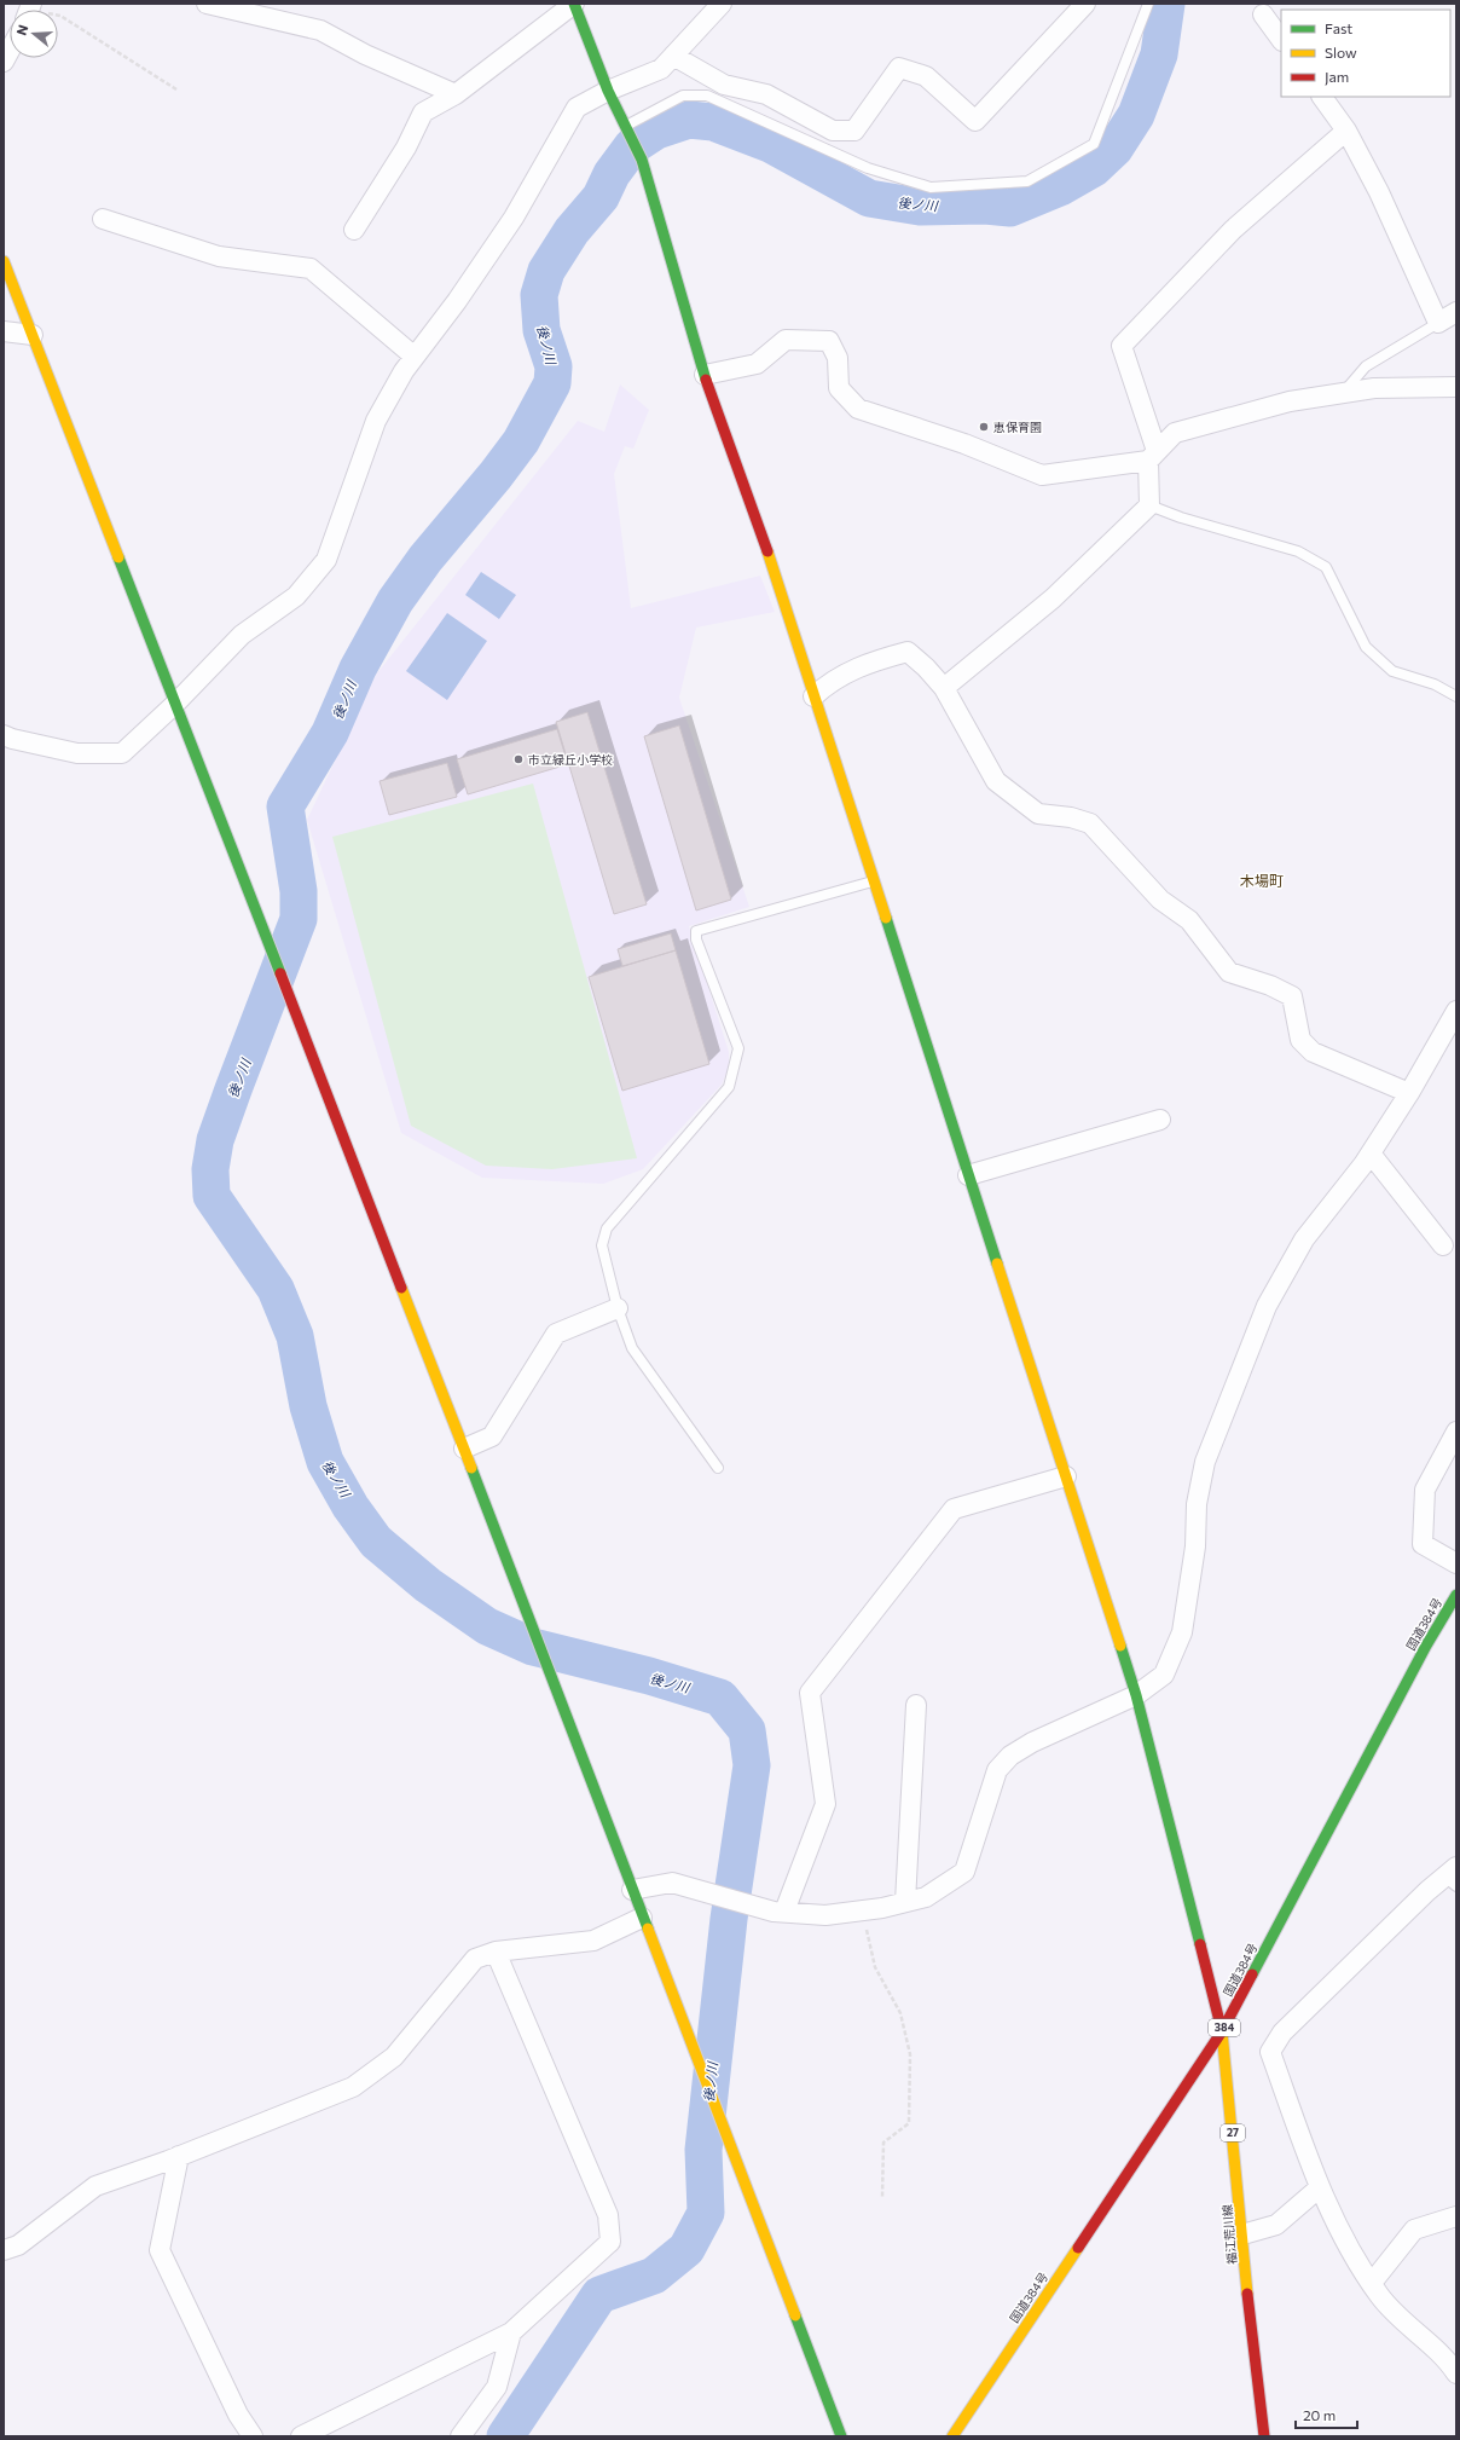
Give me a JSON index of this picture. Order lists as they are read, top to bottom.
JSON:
{
  "streets": {
    "main road": [
      "国道384号",
      "384",
      "27",
      "福江荒川線"
    ]
  },
  "crossings": [
    ["国道384号", "福江荒川線"]
  ],
  "districts": ["木場町"],
  "water": ["後ノ川"],
  "places": ["恵保育園", "市立緑丘小学校"],
  "legend": ["Fast", "Slow", "Jam"],
  "scale_bar": "20 m",
  "north": "left"
}
